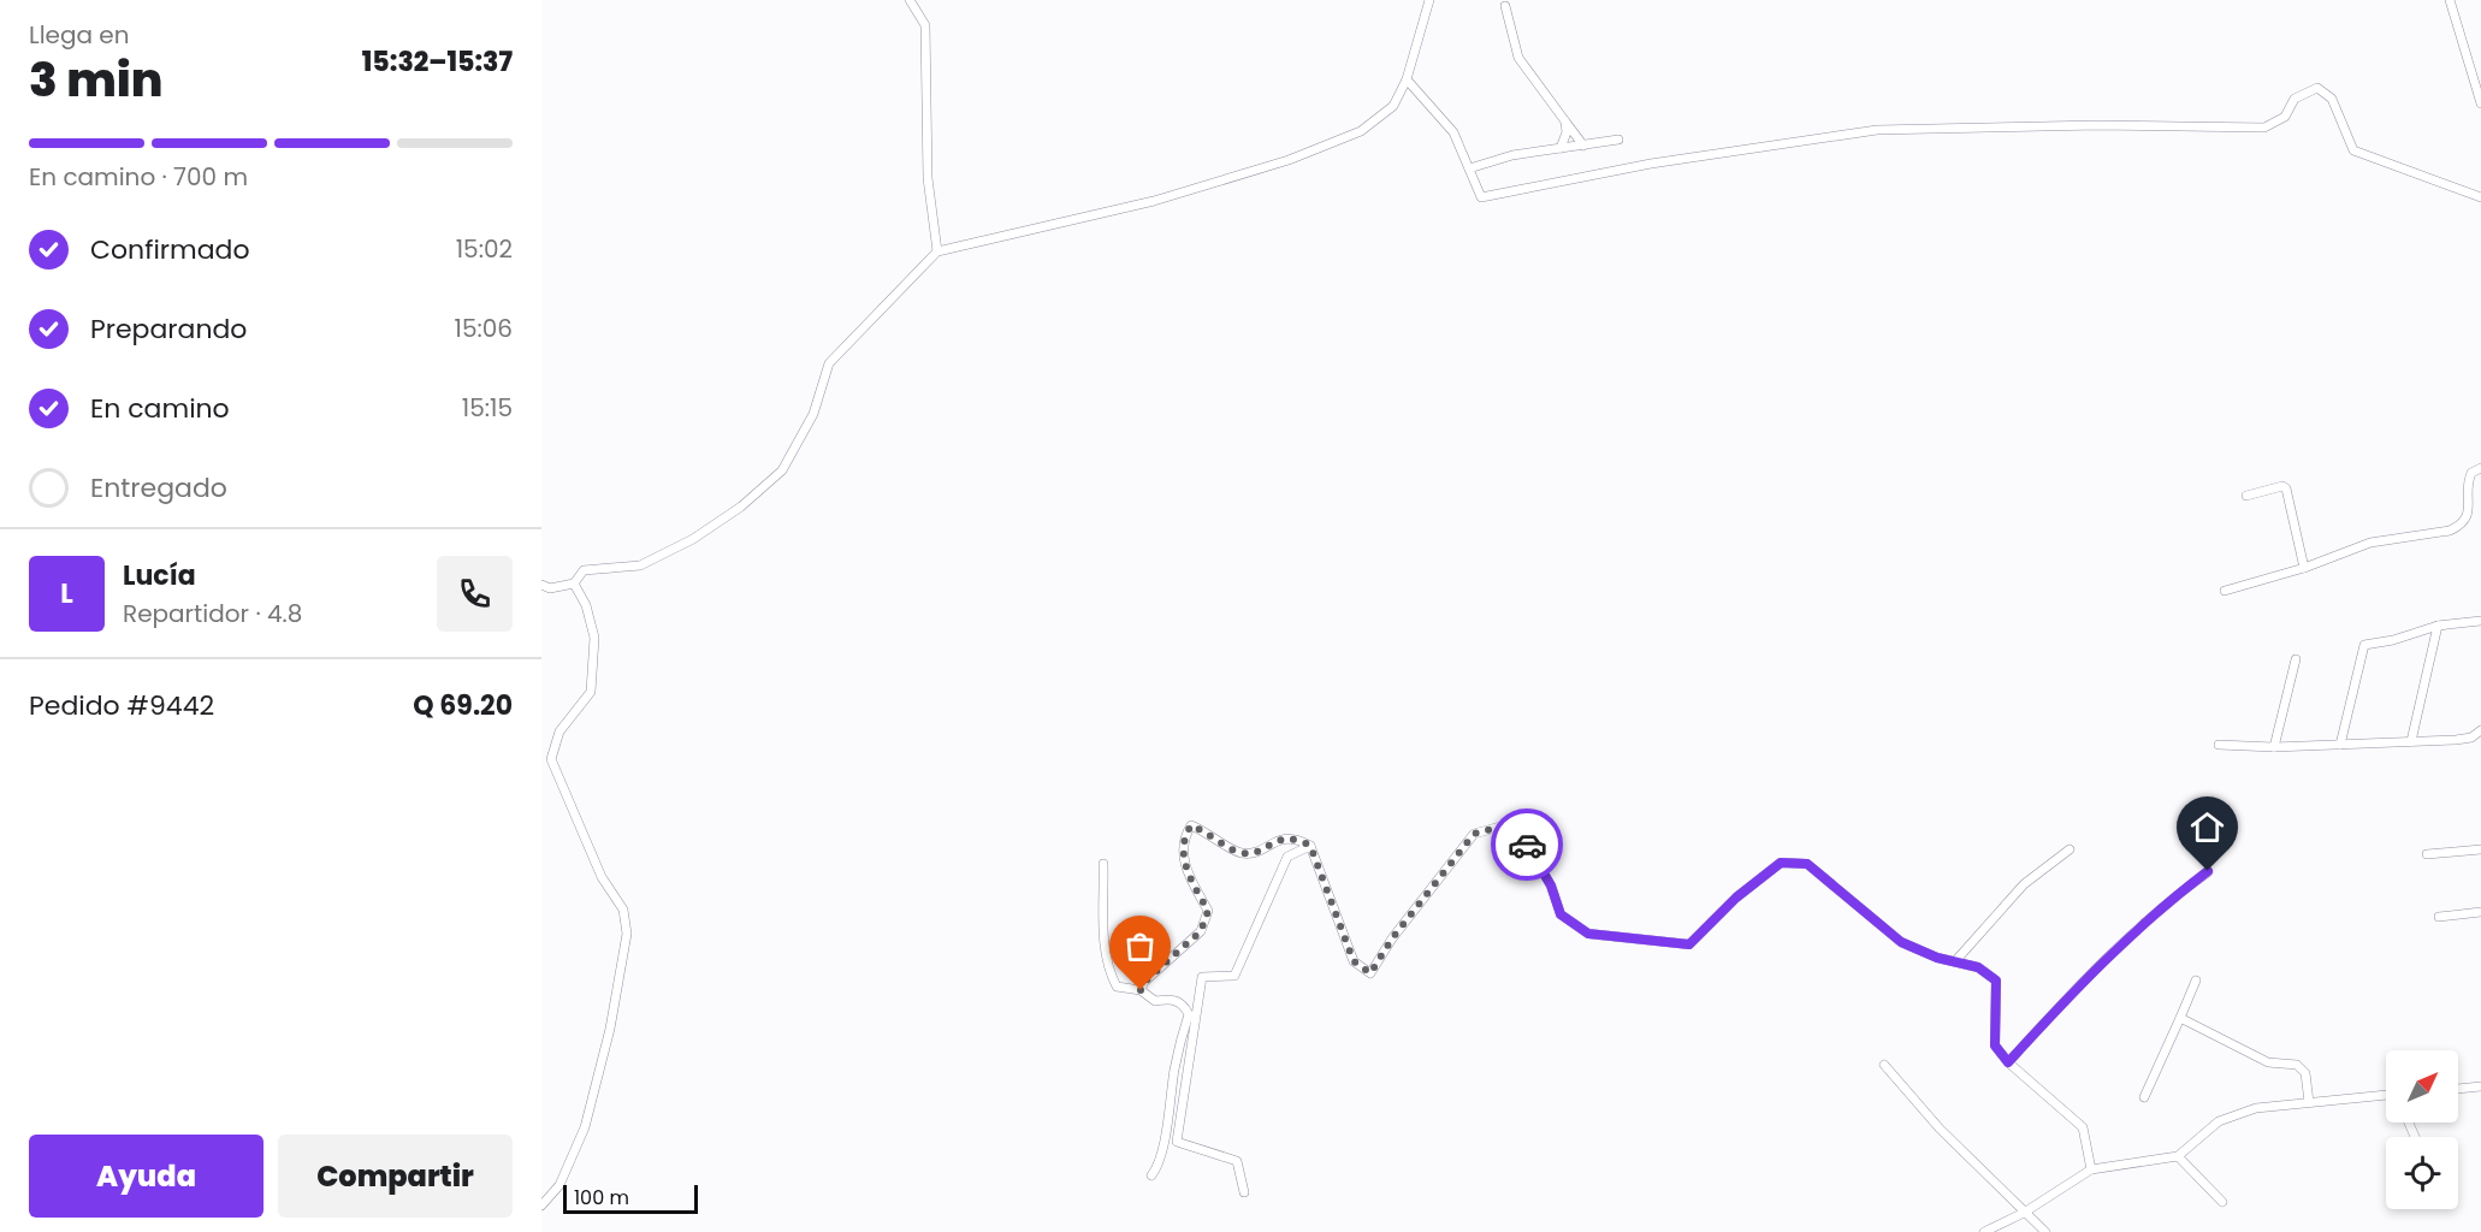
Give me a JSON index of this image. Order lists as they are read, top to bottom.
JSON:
{
  "scale_bar": "100 m",
  "north": "top right",
  "page": {
    "heading": ["3 min", "Llega en", "15:32–15:37"],
    "panel": [
      "Lucía",
      "Repartidor · 4.8",
      "Pedido #9442",
      "Q 69.20"
    ],
    "bar": "En camino · 700 m",
    "list": [
      ["Confirmado", "15:02"],
      ["Preparando", "15:06"],
      ["En camino", "15:15"],
      "Entregado"
    ],
    "round": "L",
    "buttons": ["Ayuda", "Compartir"],
    "scale": "100 m"
  }
}
